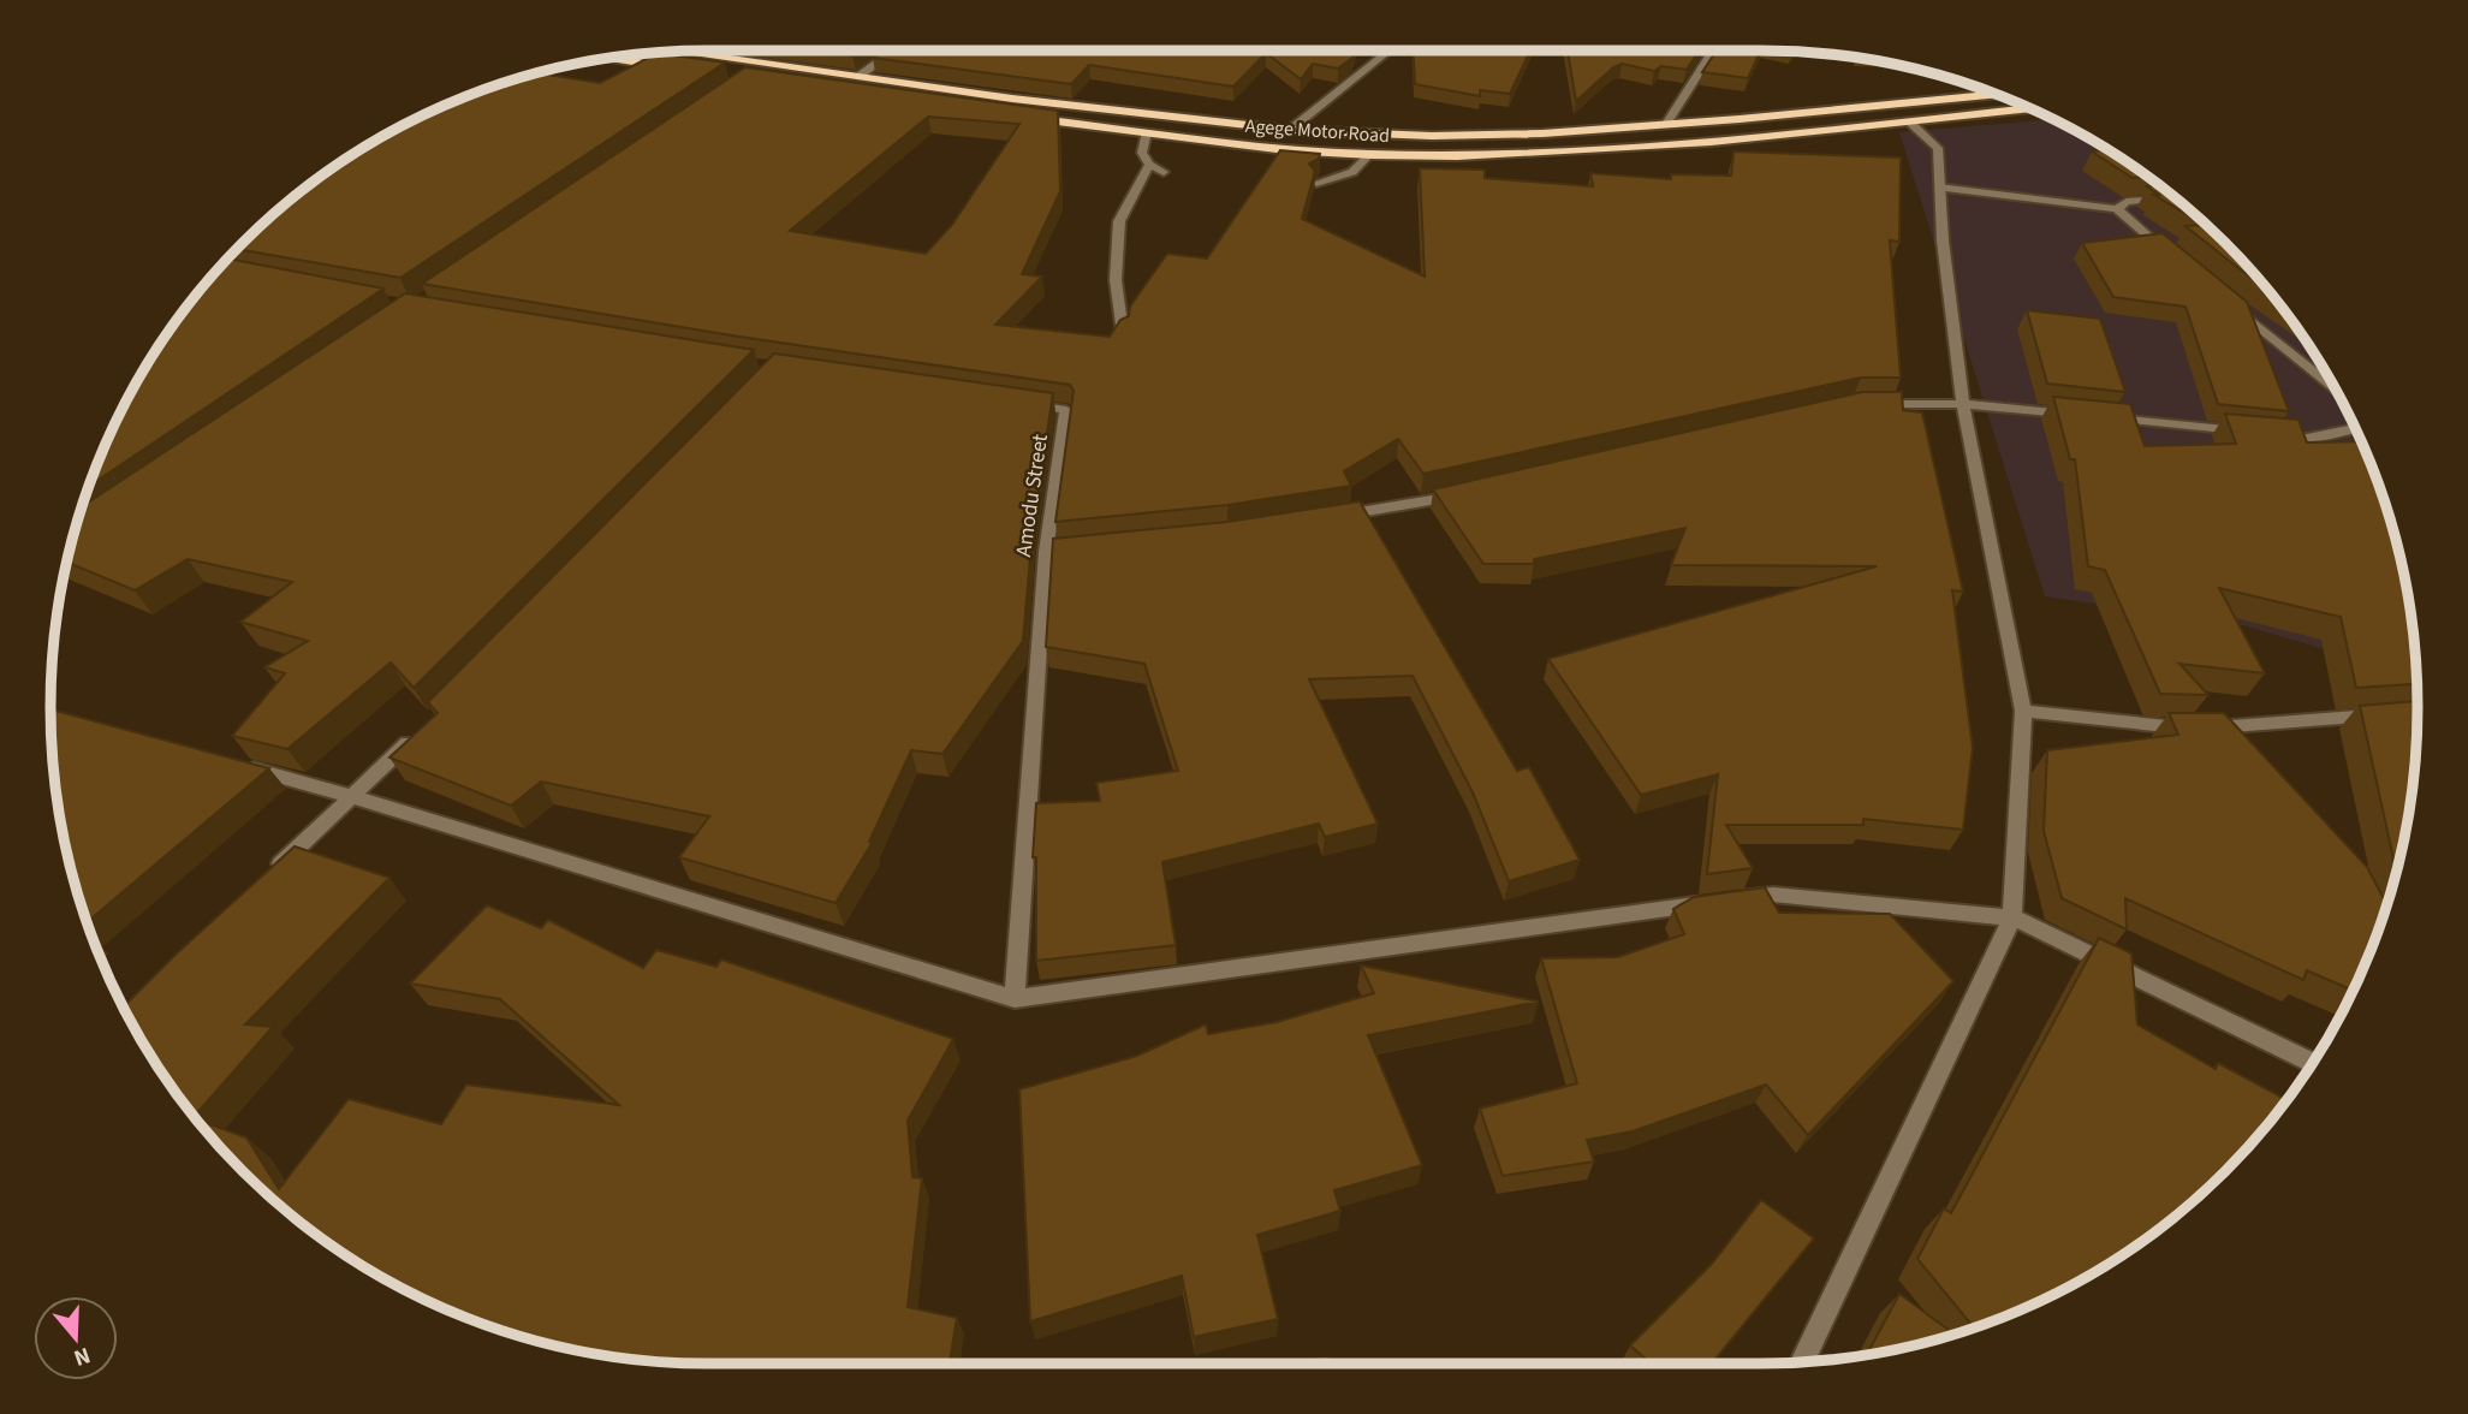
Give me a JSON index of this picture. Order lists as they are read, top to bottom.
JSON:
{
  "streets": {
    "highway": ["Agege Motor Road"],
    "street": ["Amodu Street"]
  },
  "north": "bottom"
}
